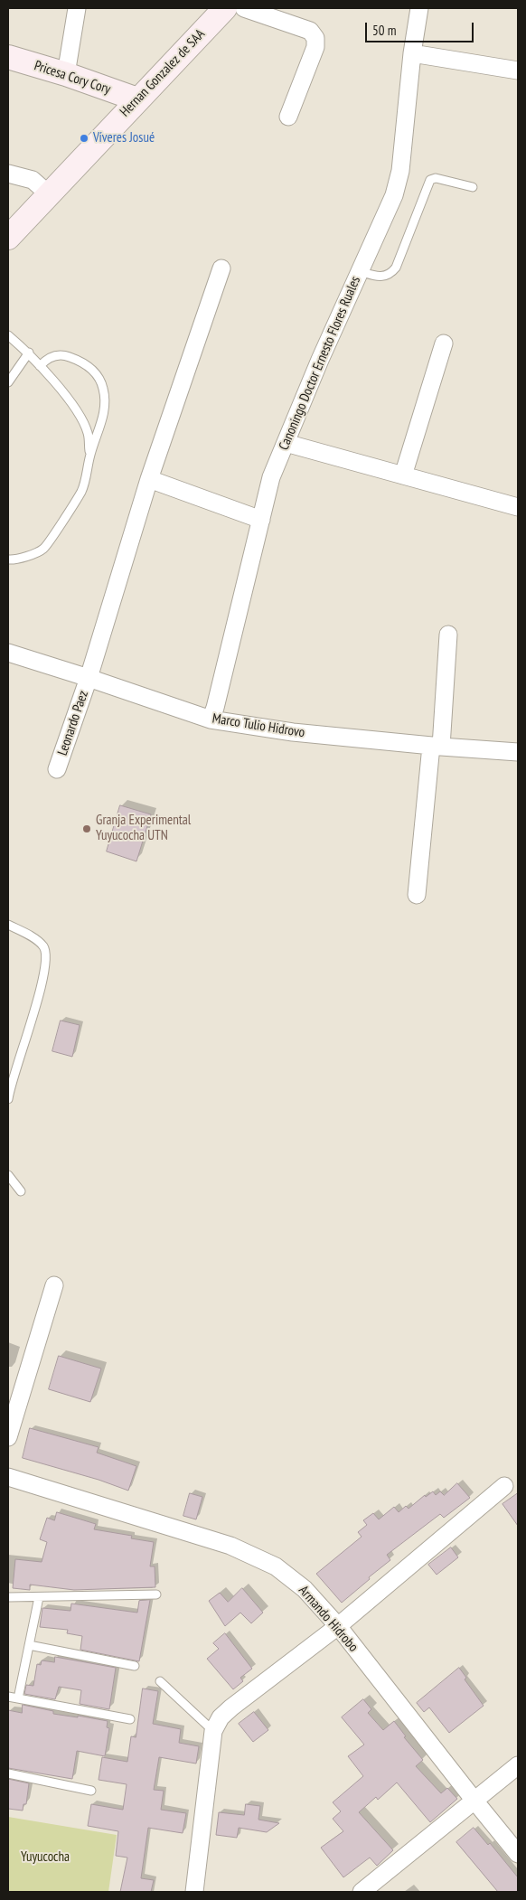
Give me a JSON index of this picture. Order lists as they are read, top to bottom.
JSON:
{
  "streets": {
    "street": [
      "Hernan Gonzalez de SAA",
      "Pricesa Cory Cory",
      "Canoningo Doctor Ernesto Flores Ruales",
      "Leonardo Paez",
      "Marco Tulio Hidrovo",
      "Armando Hidrobo"
    ]
  },
  "crossings": [
    ["Hernan Gonzalez de SAA", "Pricesa Cory Cory"],
    ["Canoningo Doctor Ernesto Flores Ruales", "Marco Tulio Hidrovo"],
    ["Leonardo Paez", "Marco Tulio Hidrovo"]
  ],
  "parks": ["Yuyucocha"],
  "places": ["Víveres Josué", "Granja Experimental Yuyucocha UTN"],
  "scale_bar": "50 m"
}
